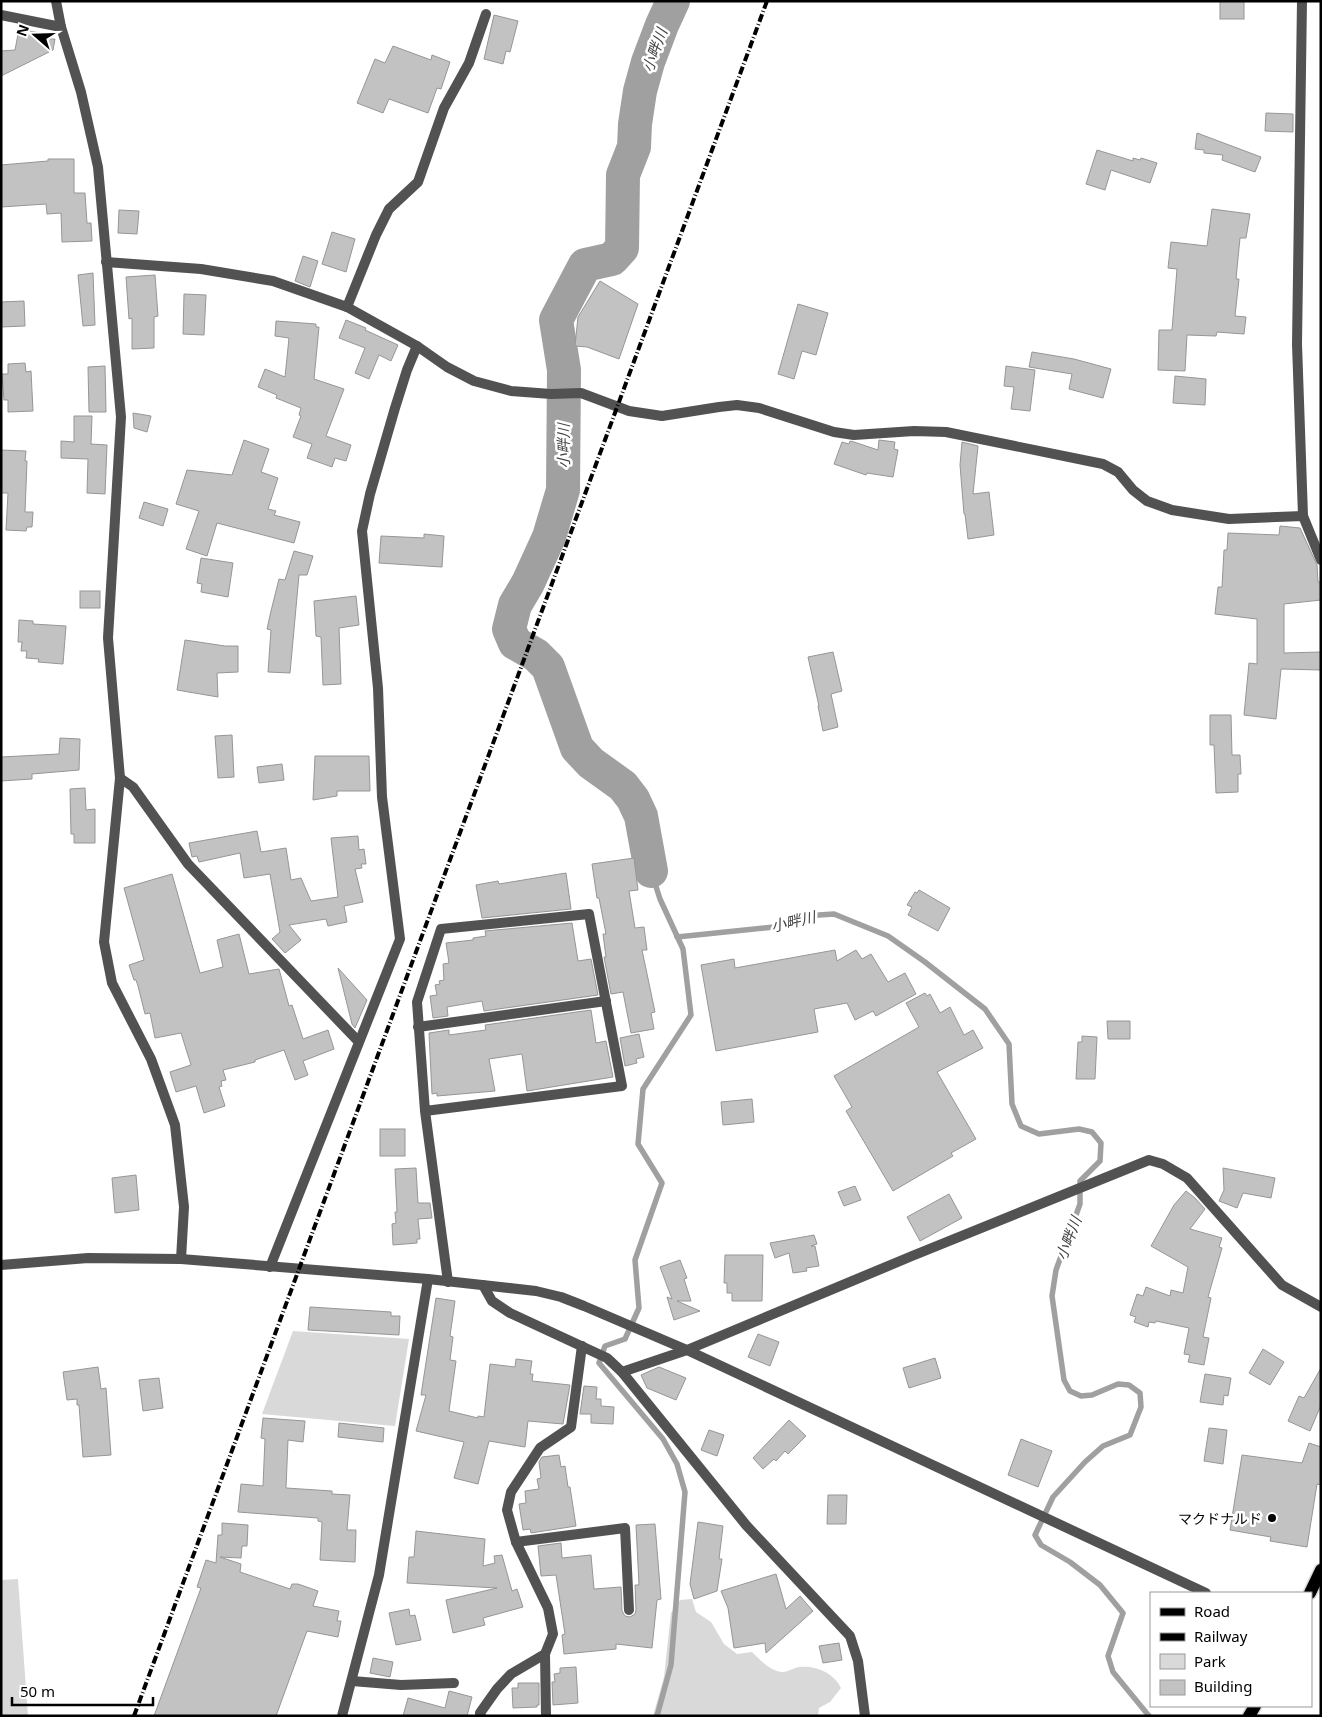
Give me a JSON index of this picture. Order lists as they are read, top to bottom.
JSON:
{
  "water": ["小畔川"],
  "places": ["マクドナルド"],
  "legend": [
    "Road",
    "Railway",
    "Park",
    "Building"
  ],
  "scale_bar": "50 m",
  "north": "left"
}
